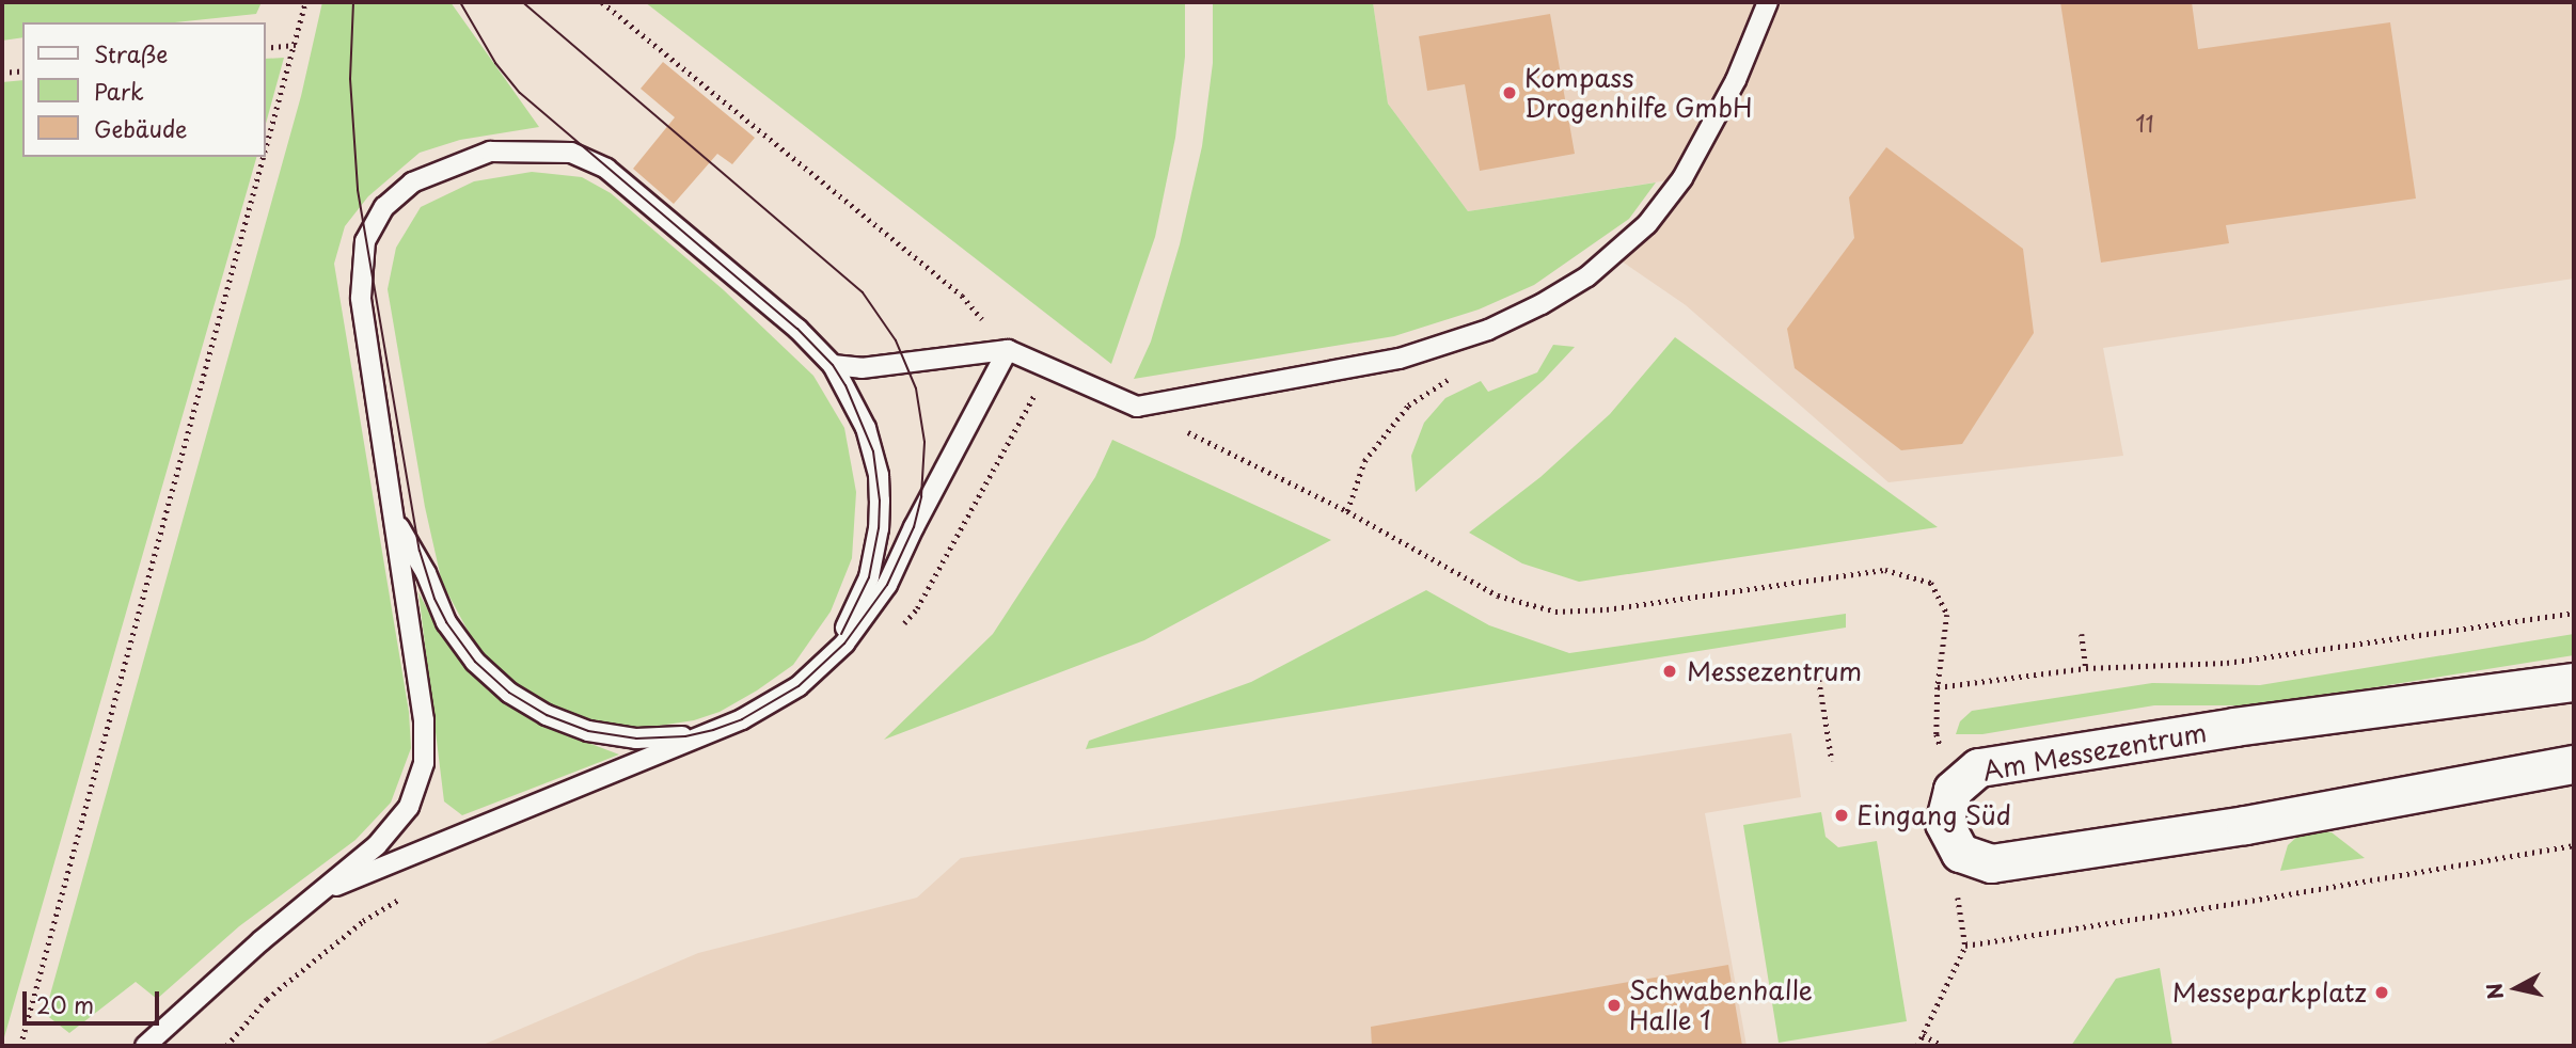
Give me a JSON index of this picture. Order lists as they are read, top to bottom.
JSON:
{
  "streets": {
    "street": ["Am Messezentrum"]
  },
  "places": [
    "Kompass Drogenhilfe GmbH",
    "Messezentrum",
    "Eingang Süd",
    "Messeparkplatz",
    "Schwabenhalle Halle 1"
  ],
  "house_numbers": ["11"],
  "legend": ["Straße", "Park", "Gebäude"],
  "scale_bar": "20 m",
  "north": "left"
}
